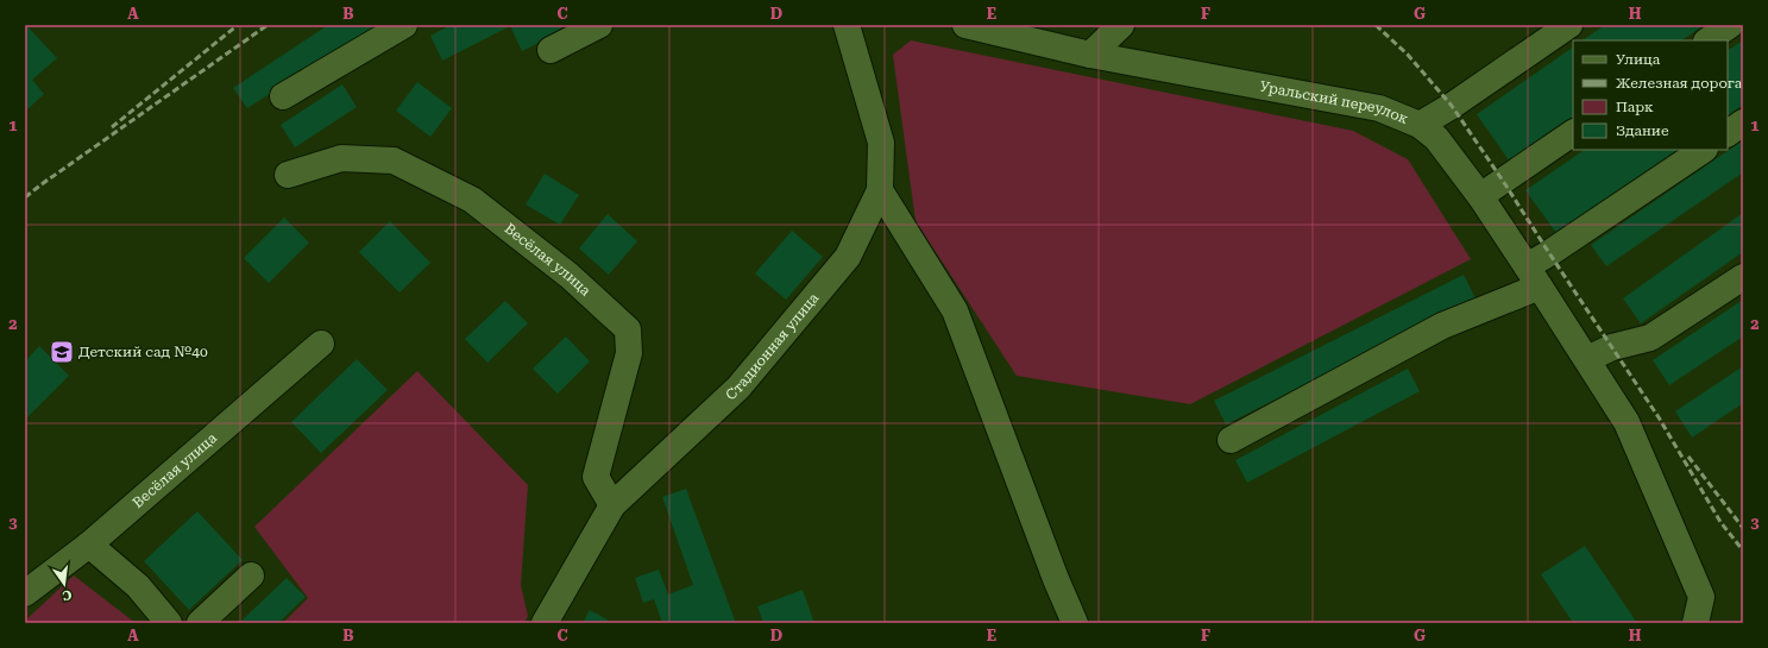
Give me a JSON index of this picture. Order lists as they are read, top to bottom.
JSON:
{
  "streets": {
    "street": ["Уральский переулок", "Весёлая улица", "Стадионная улица"]
  },
  "crossings": [
    ["Весёлая улица", "Стадионная улица"]
  ],
  "places": {
    "school or university": ["Детский сад №40"]
  },
  "legend": [
    "Улица",
    "Железная дорога",
    "Парк",
    "Здание"
  ],
  "north": "bottom",
  "grid": {
    "columns": [
      "A",
      "B",
      "C",
      "D",
      "E",
      "F",
      "G",
      "H"
    ],
    "rows": ["1", "2", "3"]
  }
}
